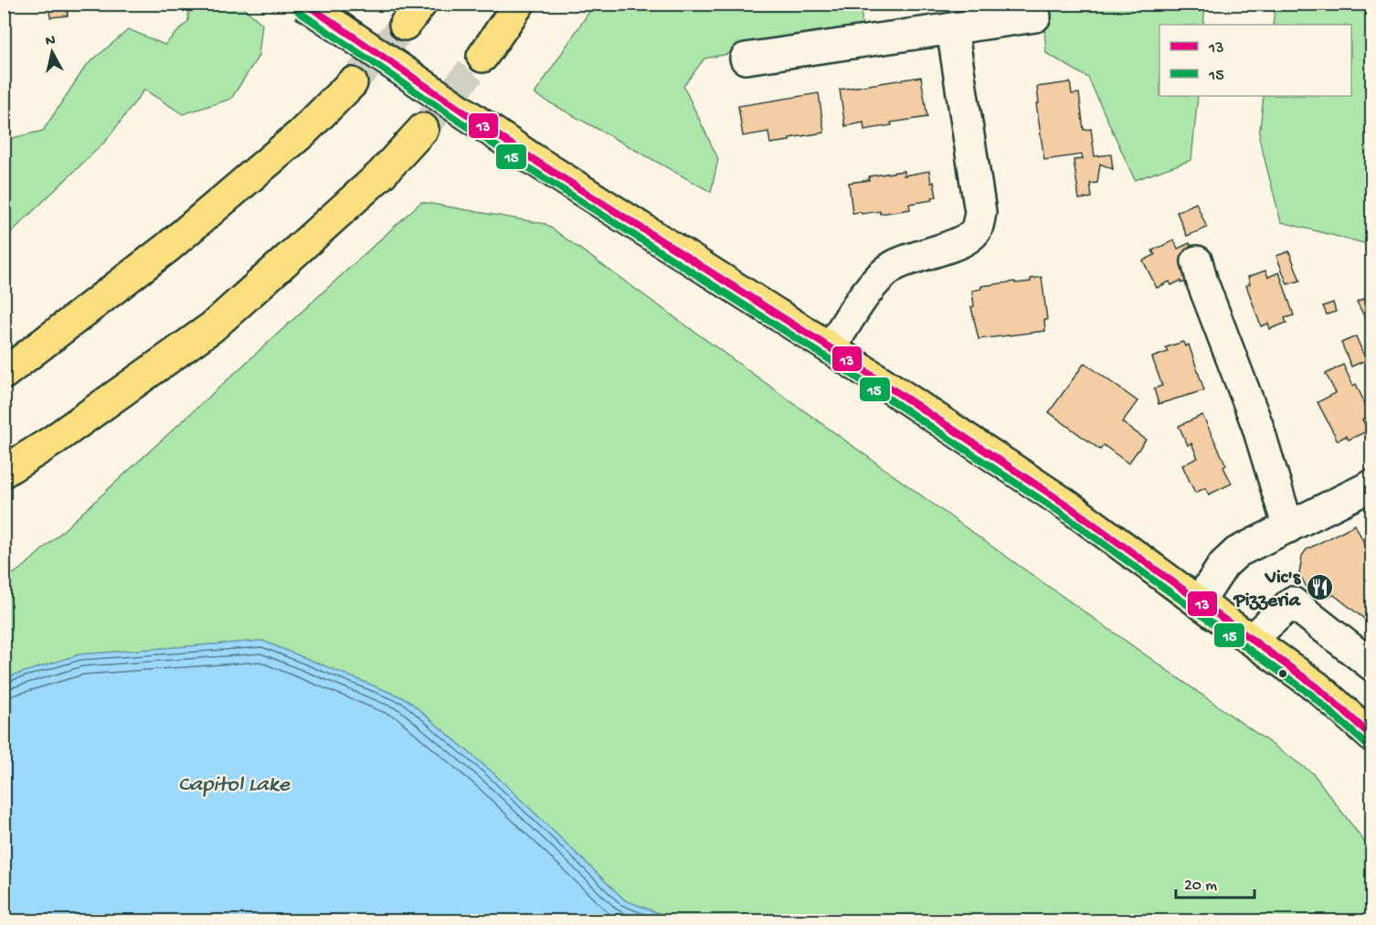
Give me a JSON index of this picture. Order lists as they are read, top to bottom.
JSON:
{
  "water": ["Capitol Lake"],
  "places": {
    "restaurant": ["Vic's Pizzeria"]
  },
  "lines": ["transit line 13", "transit line 15"],
  "legend": ["13", "15"],
  "scale_bar": "20 m",
  "north": "top"
}
